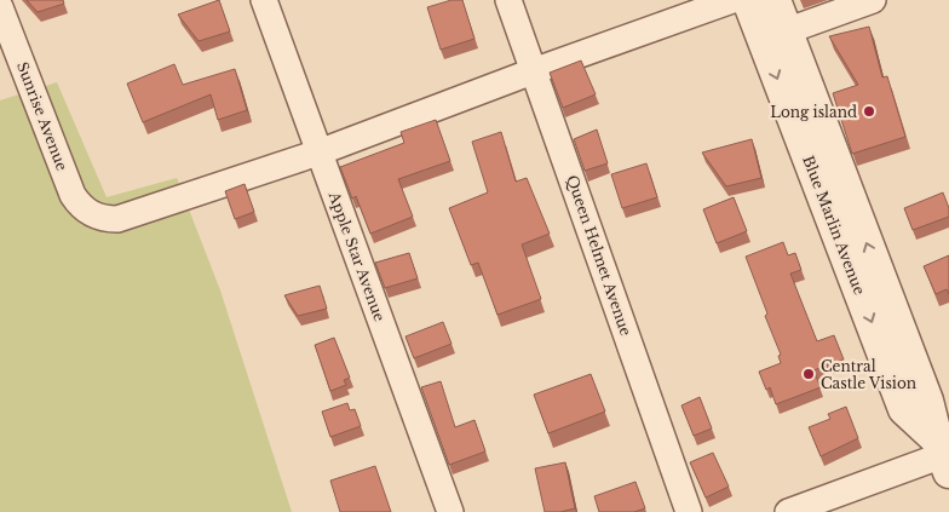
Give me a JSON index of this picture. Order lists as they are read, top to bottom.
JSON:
{
  "streets": {
    "street": [
      "Sunrise Avenue",
      "Blue Marlin Avenue",
      "Queen Helmet Avenue",
      "Apple Star Avenue"
    ]
  },
  "crossings": [
    ["Sunrise Avenue", "Apple Star Avenue"]
  ],
  "places": ["Long island", "Central Castle Vision"]
}
